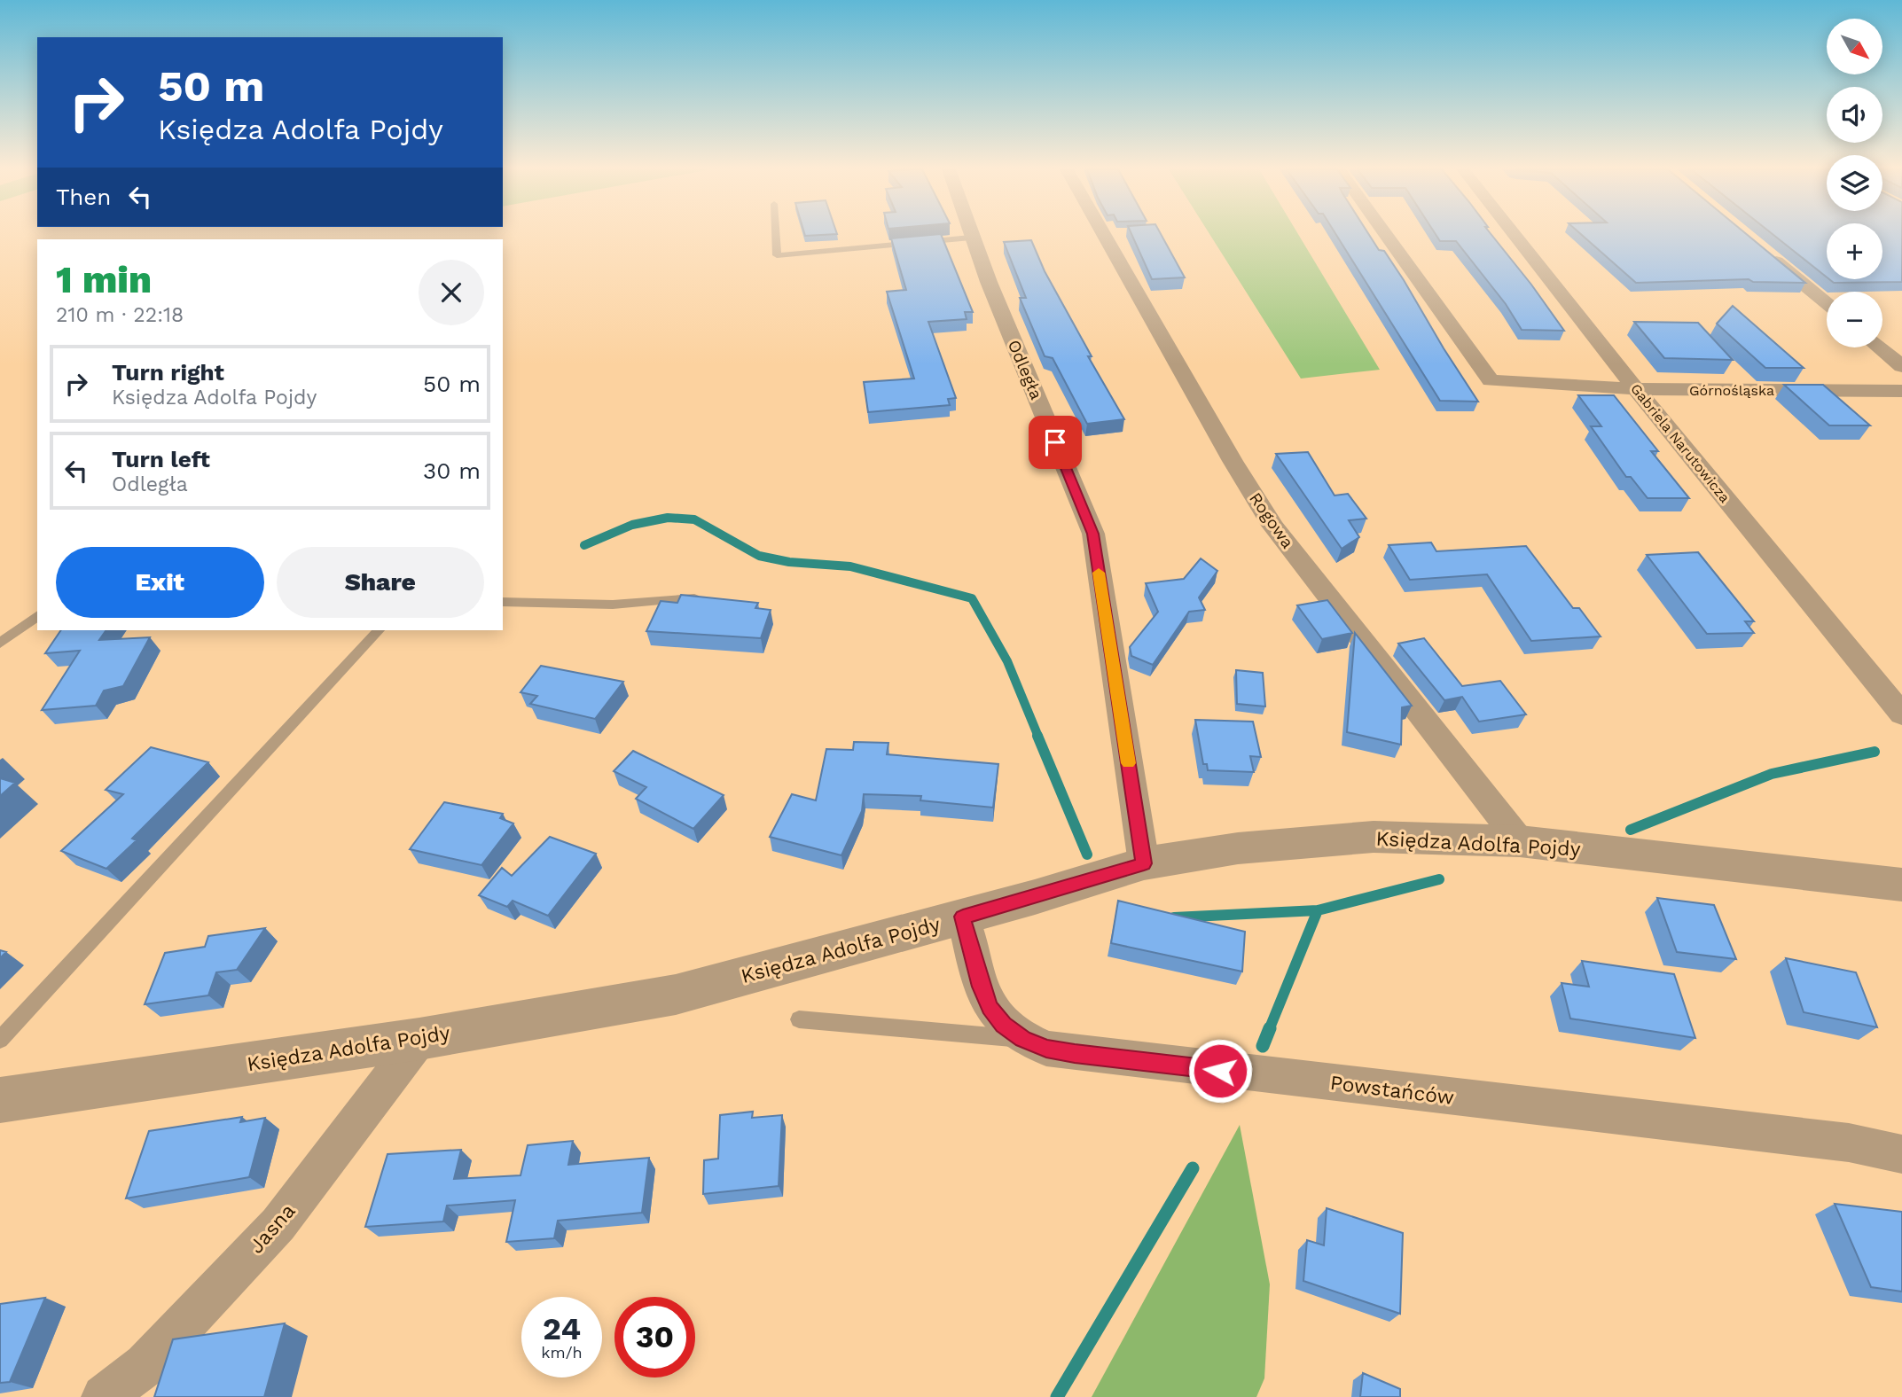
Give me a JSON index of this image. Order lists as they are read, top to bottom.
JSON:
{
  "streets": {
    "street": [
      "Odległa",
      "Górnośląska",
      "Gabriela Narutowicza",
      "Rogowa",
      "Księdza Adolfa Pojdy",
      "Powstańców",
      "Jasna"
    ]
  },
  "crossings": [
    ["Odległa", "Księdza Adolfa Pojdy"],
    ["Górnośląska", "Gabriela Narutowicza"],
    ["Rogowa", "Księdza Adolfa Pojdy"],
    ["Księdza Adolfa Pojdy", "Powstańców"],
    ["Księdza Adolfa Pojdy", "Jasna"]
  ],
  "north": "bottom right",
  "page": {
    "map_buttons": ["+", "−"],
    "turn": ["50 m", "Księdza Adolfa Pojdy"],
    "then": "Then",
    "heading": ["1 min", "210 m · 22:18"],
    "list": [
      {
        "name": "Turn right",
        "note": "Księdza Adolfa Pojdy",
        "value": "50 m"
      },
      {
        "name": "Turn left",
        "note": "Odległa",
        "value": "30 m"
      }
    ],
    "buttons": ["Exit", "Share"],
    "speed": "24 km/h",
    "limit": "30"
  }
}
